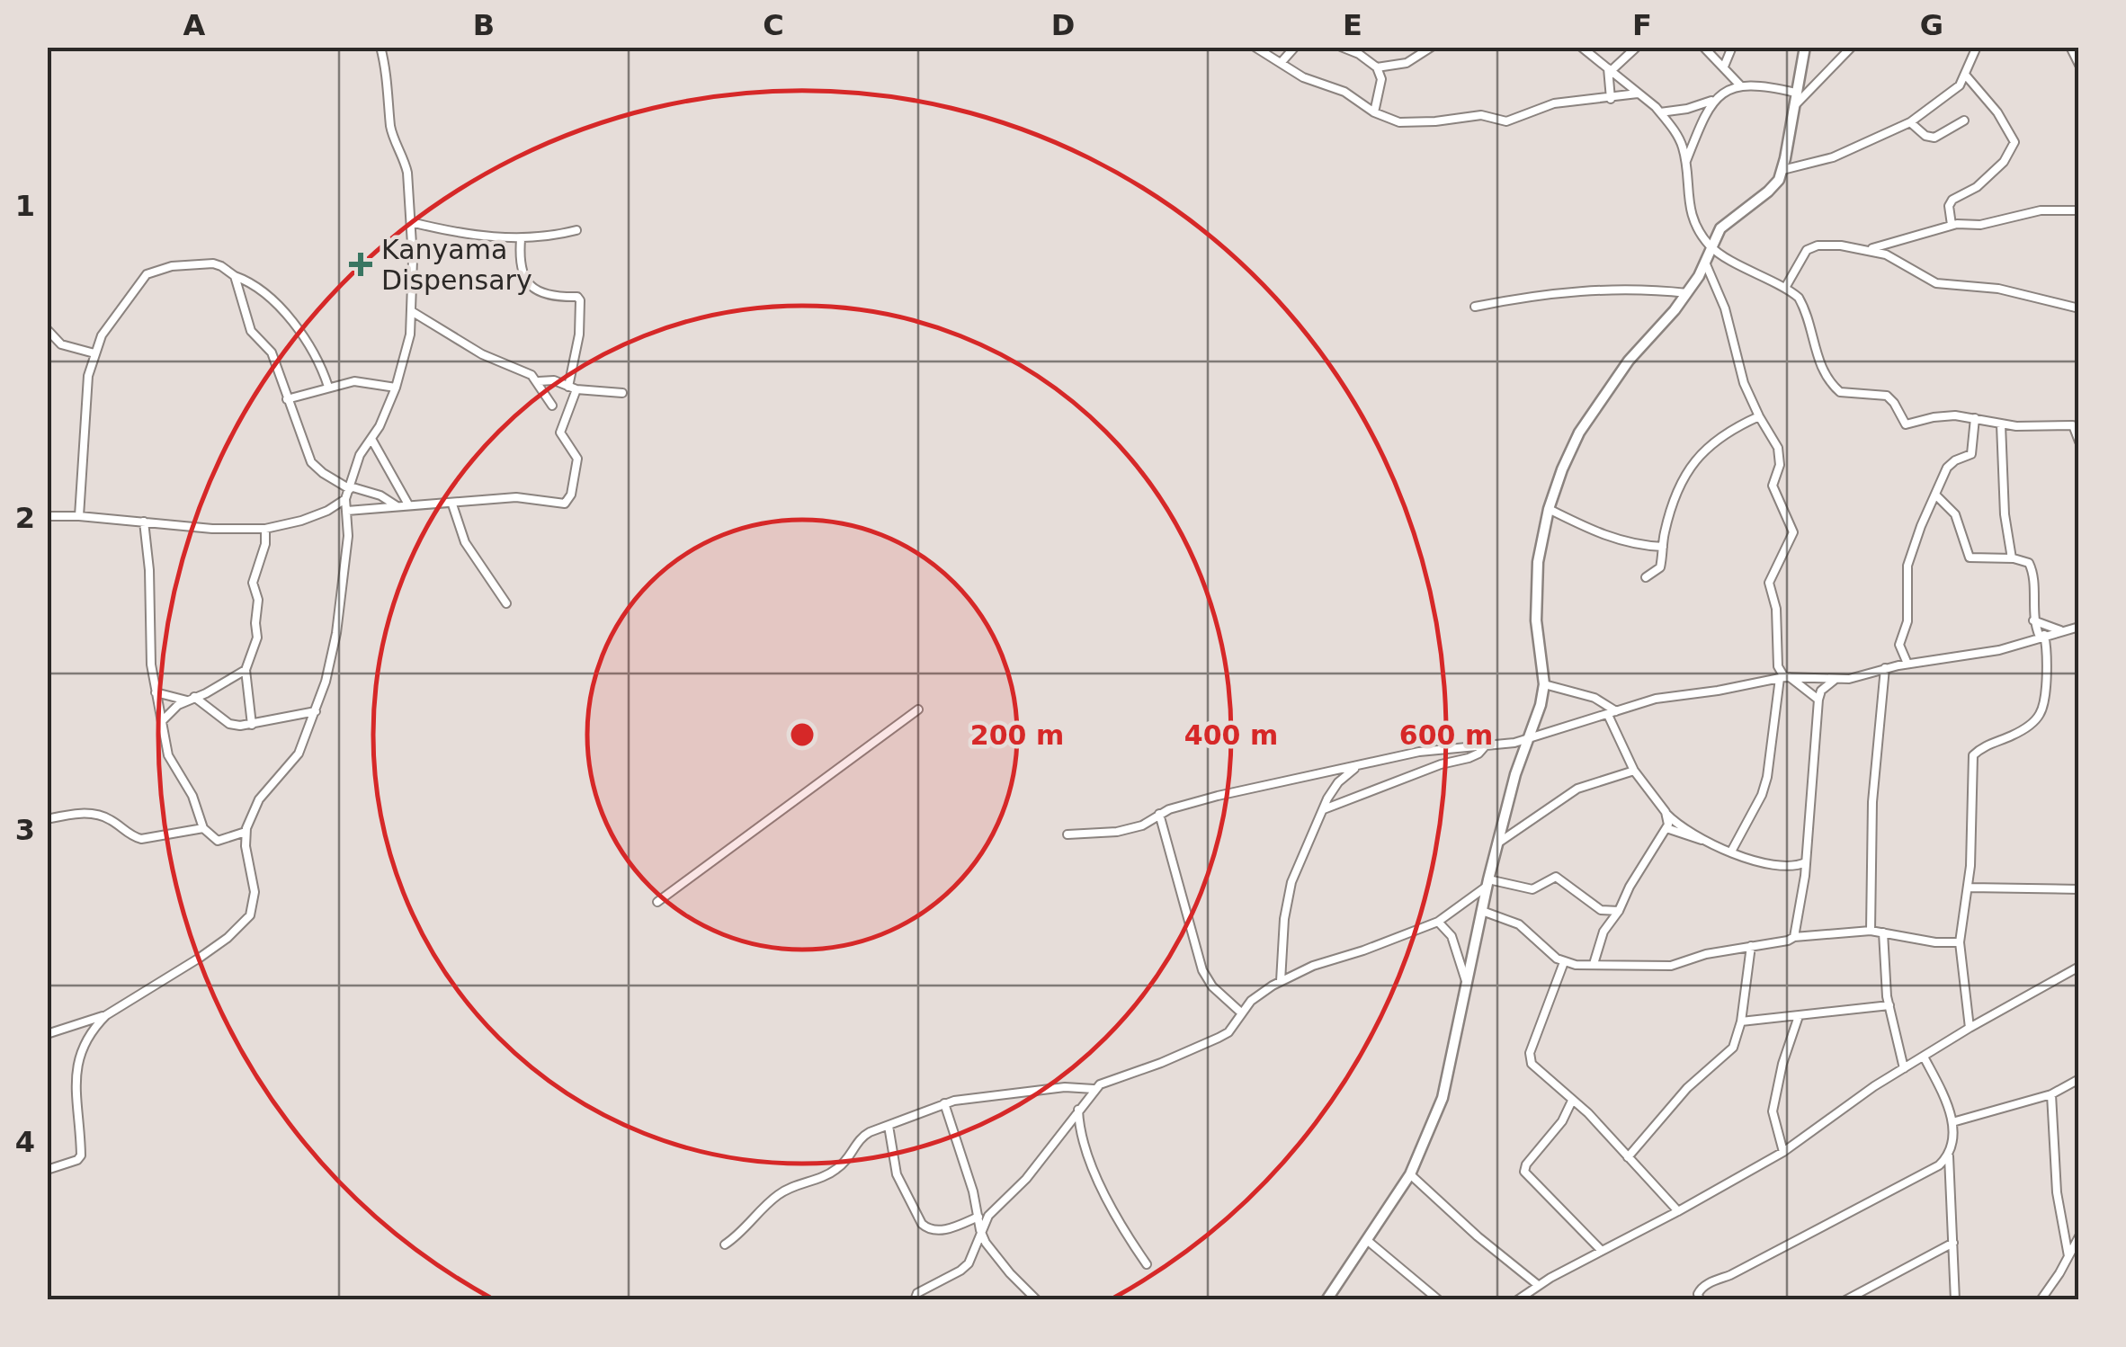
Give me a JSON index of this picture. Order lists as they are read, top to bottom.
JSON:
{
  "places": {
    "health": ["Kanyama Dispensary"]
  },
  "grid": {
    "columns": [
      "A",
      "B",
      "C",
      "D",
      "E",
      "F",
      "G"
    ],
    "rows": [
      "1",
      "2",
      "3",
      "4"
    ]
  },
  "rings": ["200 m", "400 m", "600 m"]
}
